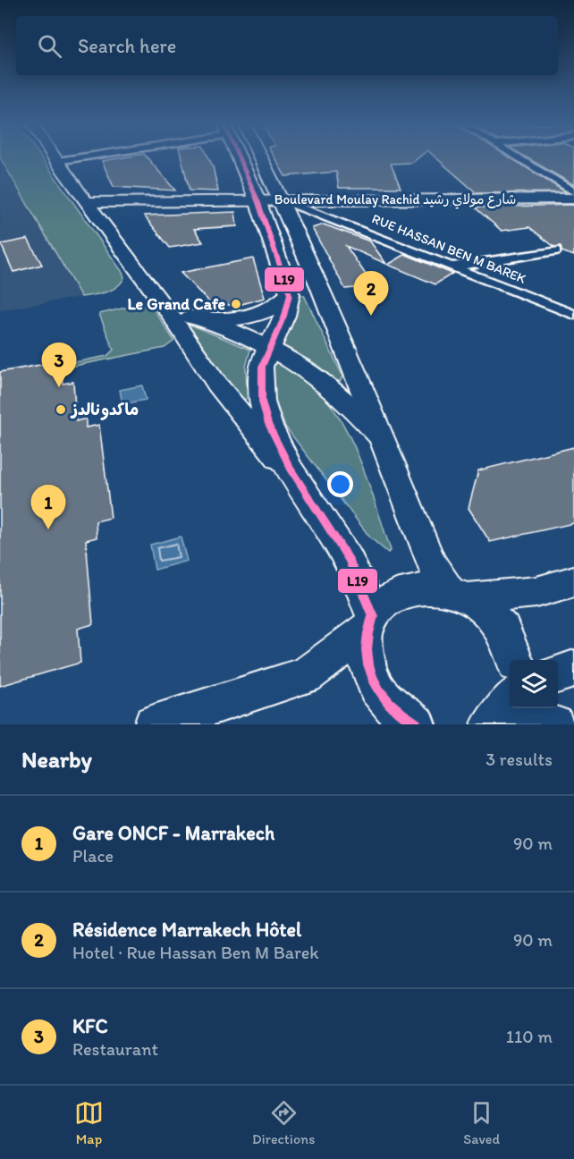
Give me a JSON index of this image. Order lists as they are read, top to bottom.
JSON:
{
  "streets": {
    "street": ["Boulevard Moulay Rachid شارع مولاي رشيد", "RUE HASSAN BEN M BAREK"]
  },
  "crossings": [
    ["Boulevard Moulay Rachid شارع مولاي رشيد", "RUE HASSAN BEN M BAREK"]
  ],
  "places": ["Le Grand Cafe", "ماكدونالدز"],
  "lines": ["transit line L19"],
  "page": {
    "search": "Search here",
    "pins": ["2", "3", "1"],
    "heading": ["Nearby", "3 results"],
    "list": [
      {
        "mark": "1",
        "name": "Gare ONCF - Marrakech",
        "note": "Place",
        "value": "90 m"
      },
      {
        "mark": "2",
        "name": "Résidence Marrakech Hôtel",
        "note": "Hotel · Rue Hassan Ben M Barek",
        "value": "90 m"
      },
      {
        "mark": "3",
        "name": "KFC",
        "note": "Restaurant",
        "value": "110 m"
      }
    ],
    "nav": ["Map", "Directions", "Saved"]
  }
}
